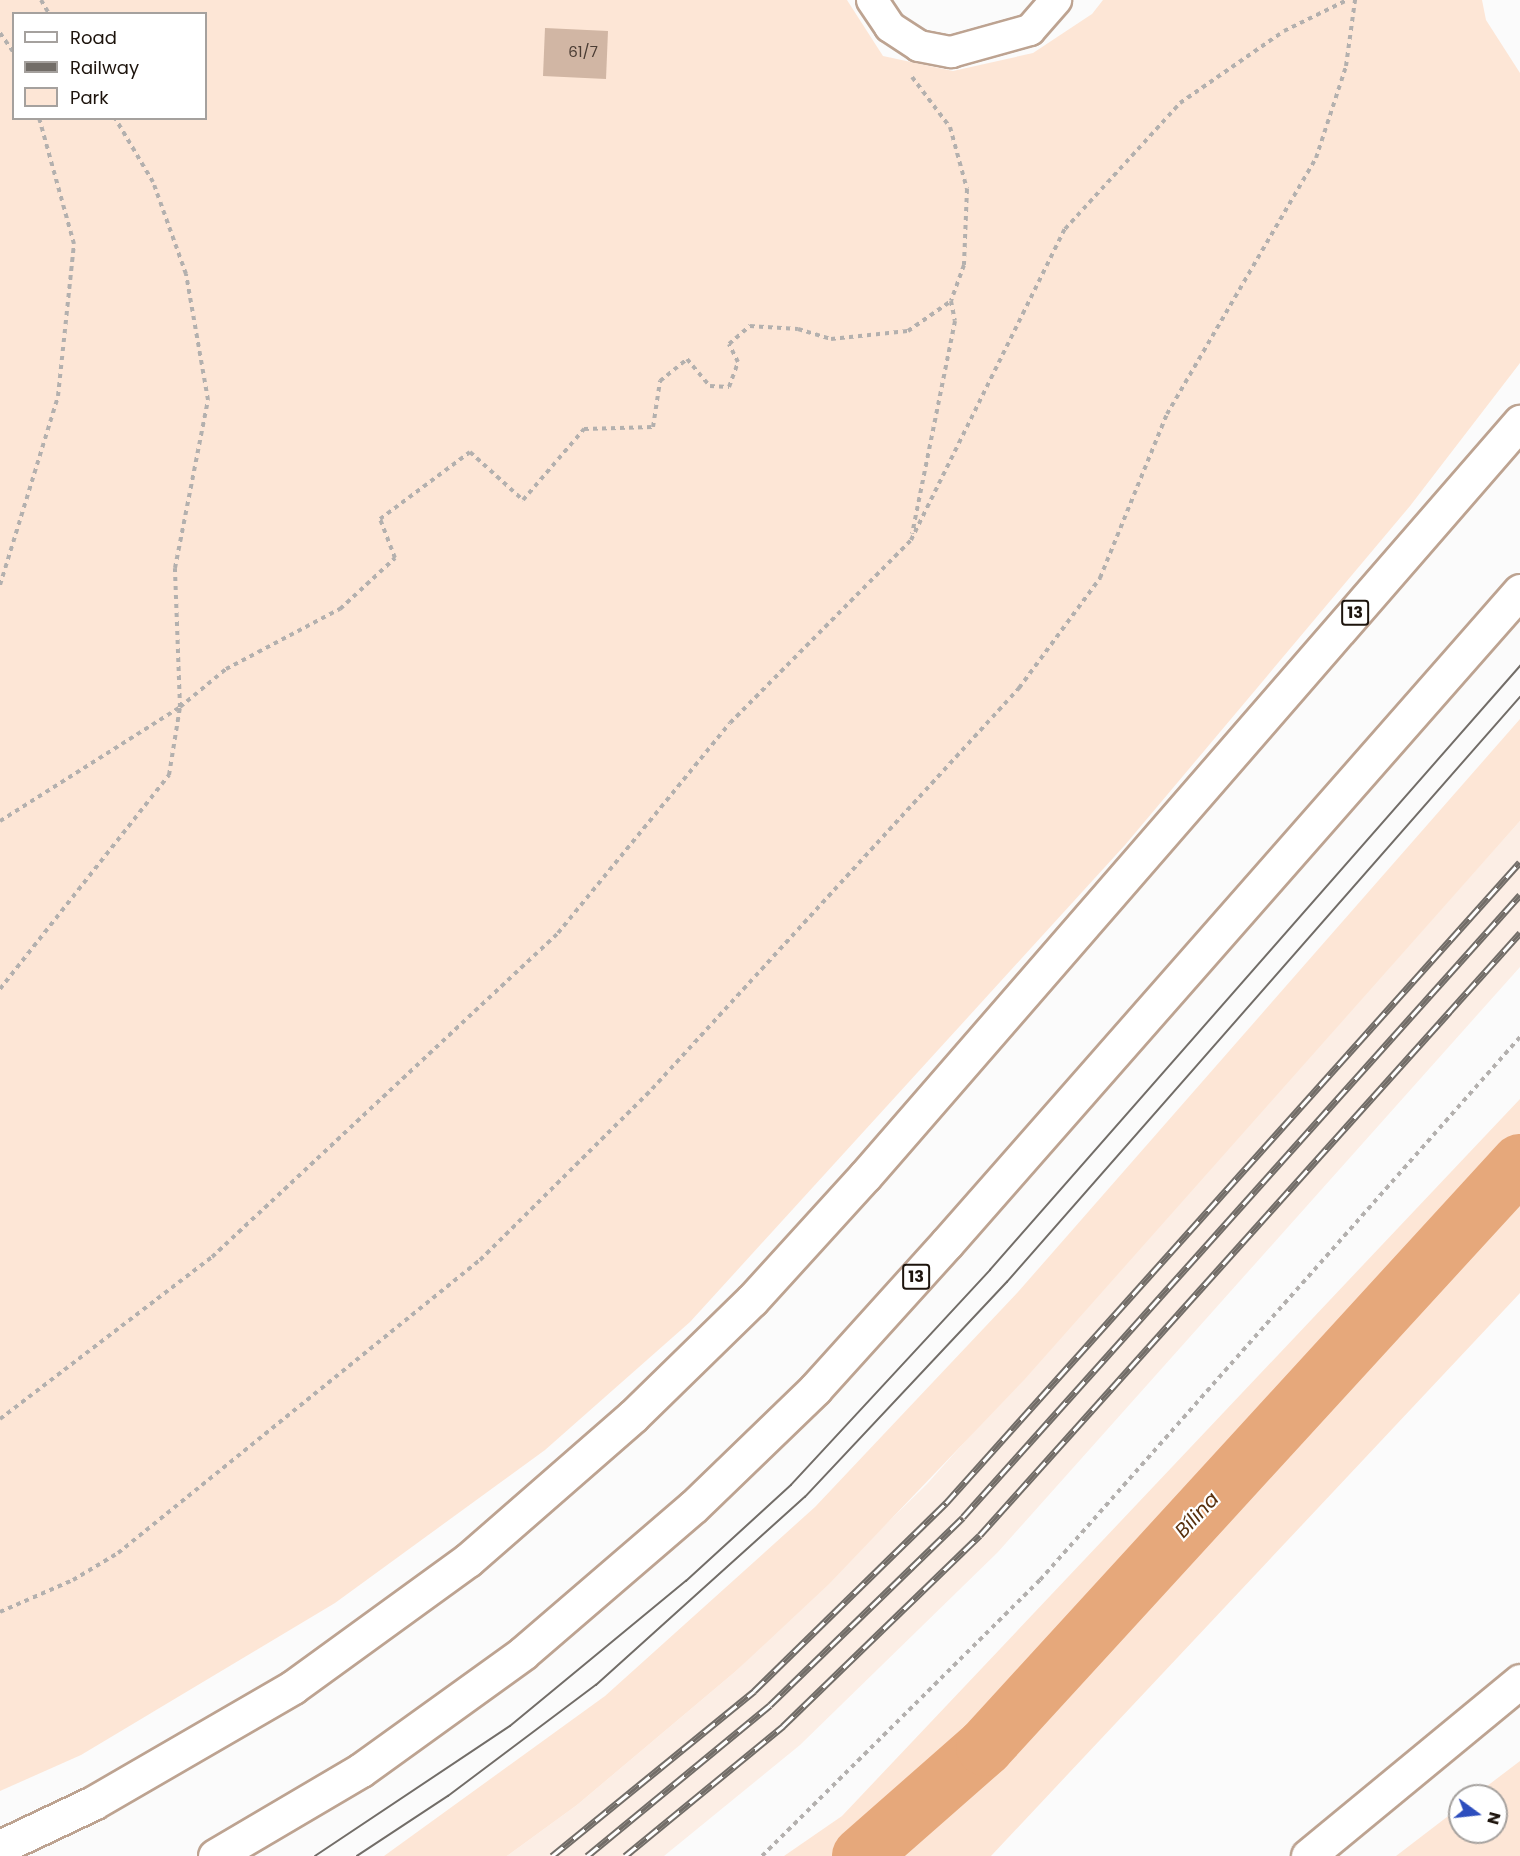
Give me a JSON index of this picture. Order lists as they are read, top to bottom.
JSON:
{
  "streets": {
    "main road": ["13"]
  },
  "water": ["Bílina"],
  "house_numbers": ["61/7"],
  "legend": ["Road", "Railway", "Park"],
  "north": "right"
}
